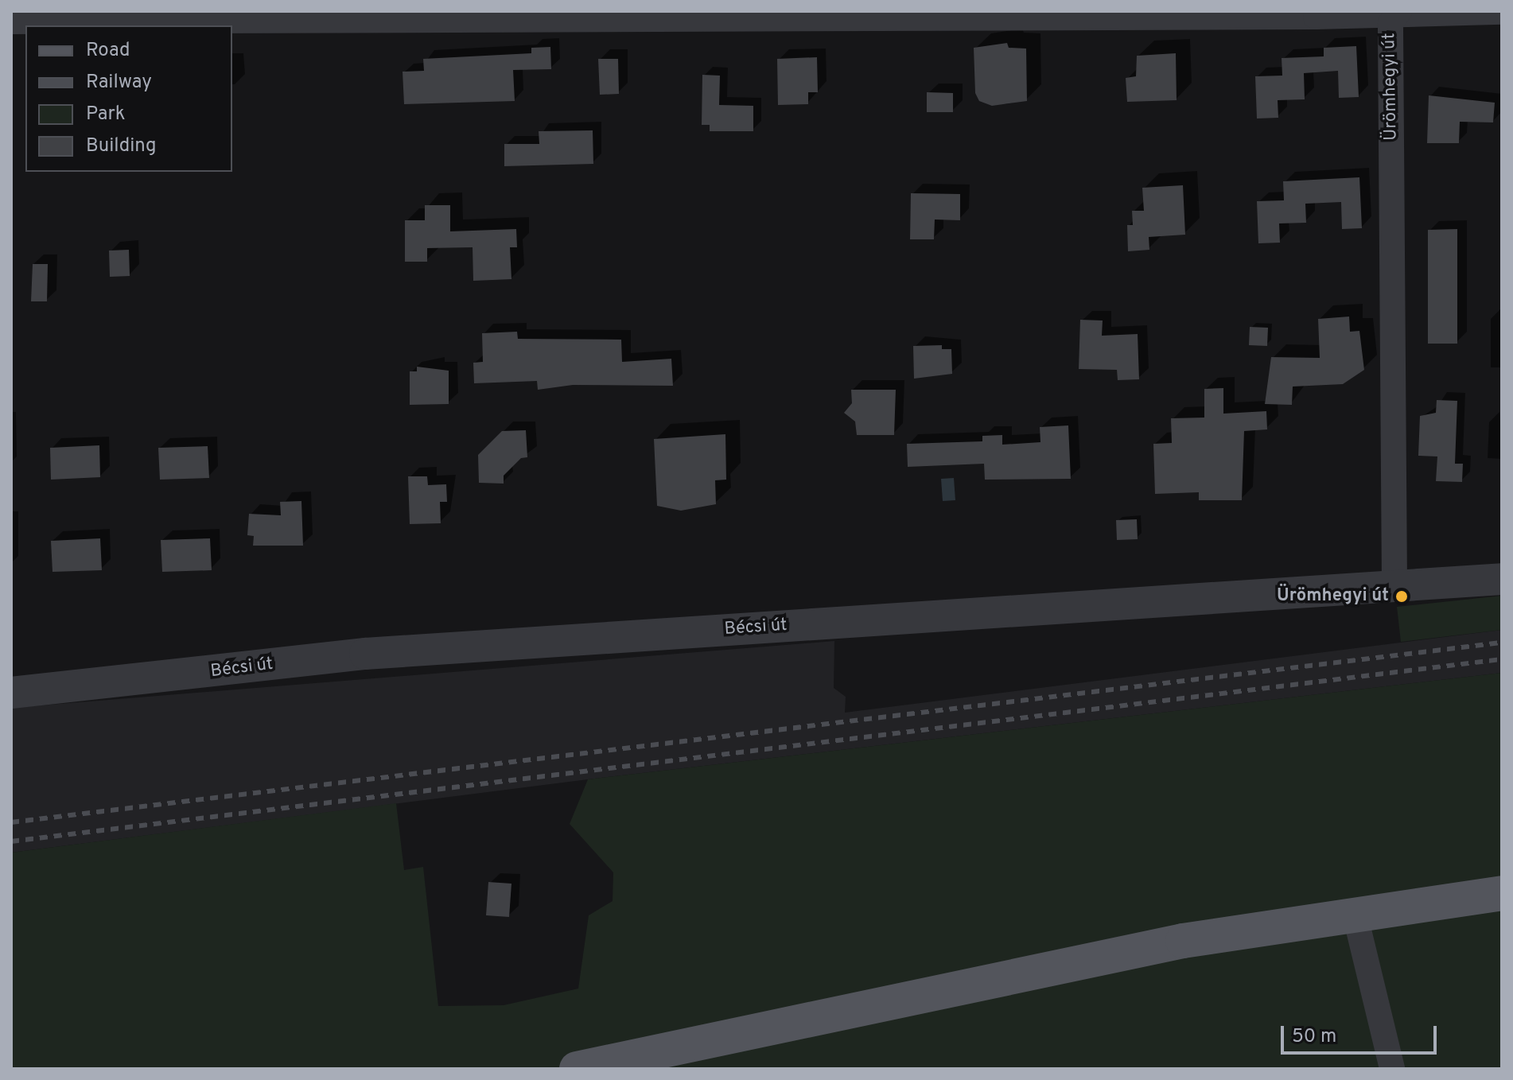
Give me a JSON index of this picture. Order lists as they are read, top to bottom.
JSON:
{
  "streets": {
    "street": ["Ürömhegyi út", "Bécsi út"]
  },
  "crossings": [
    ["Ürömhegyi út", "Bécsi út"]
  ],
  "places": ["Ürömhegyi út"],
  "legend": [
    "Road",
    "Railway",
    "Park",
    "Building"
  ],
  "scale_bar": "50 m"
}
